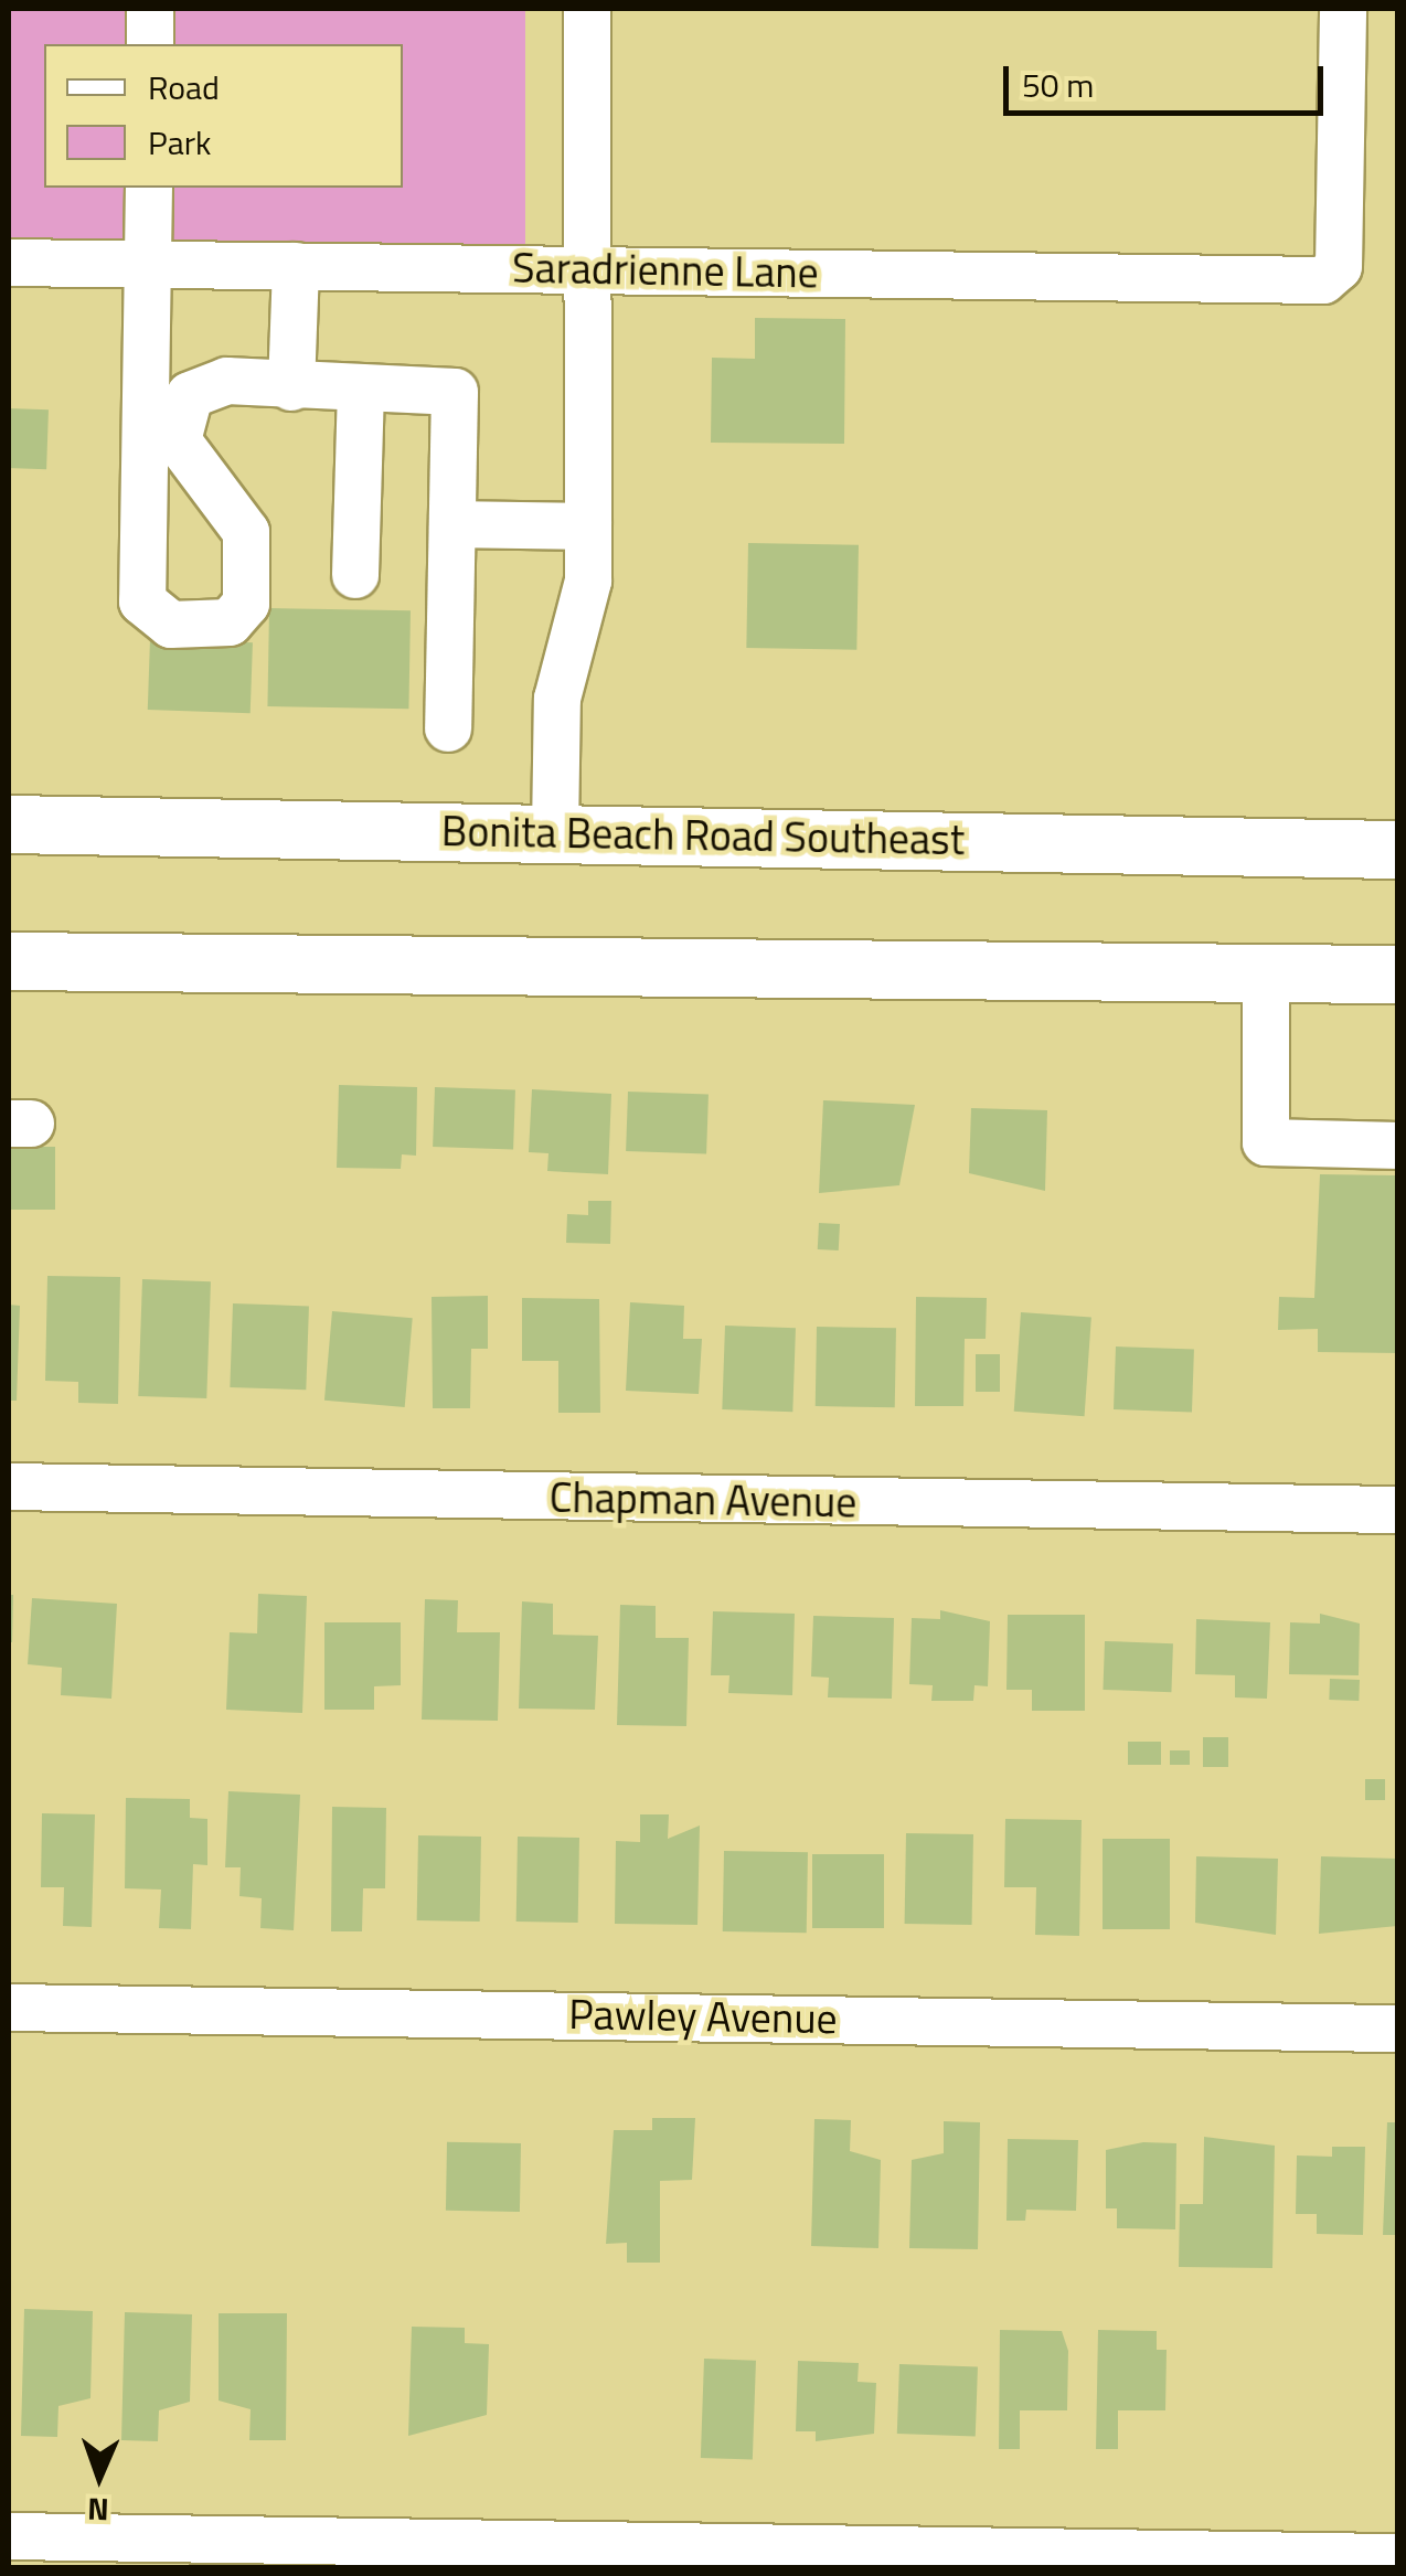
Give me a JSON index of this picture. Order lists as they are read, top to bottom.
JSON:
{
  "streets": {
    "main road": ["Bonita Beach Road Southeast"],
    "street": ["Saradrienne Lane", "Chapman Avenue", "Pawley Avenue"]
  },
  "legend": ["Road", "Park"],
  "scale_bar": "50 m",
  "north": "bottom"
}
